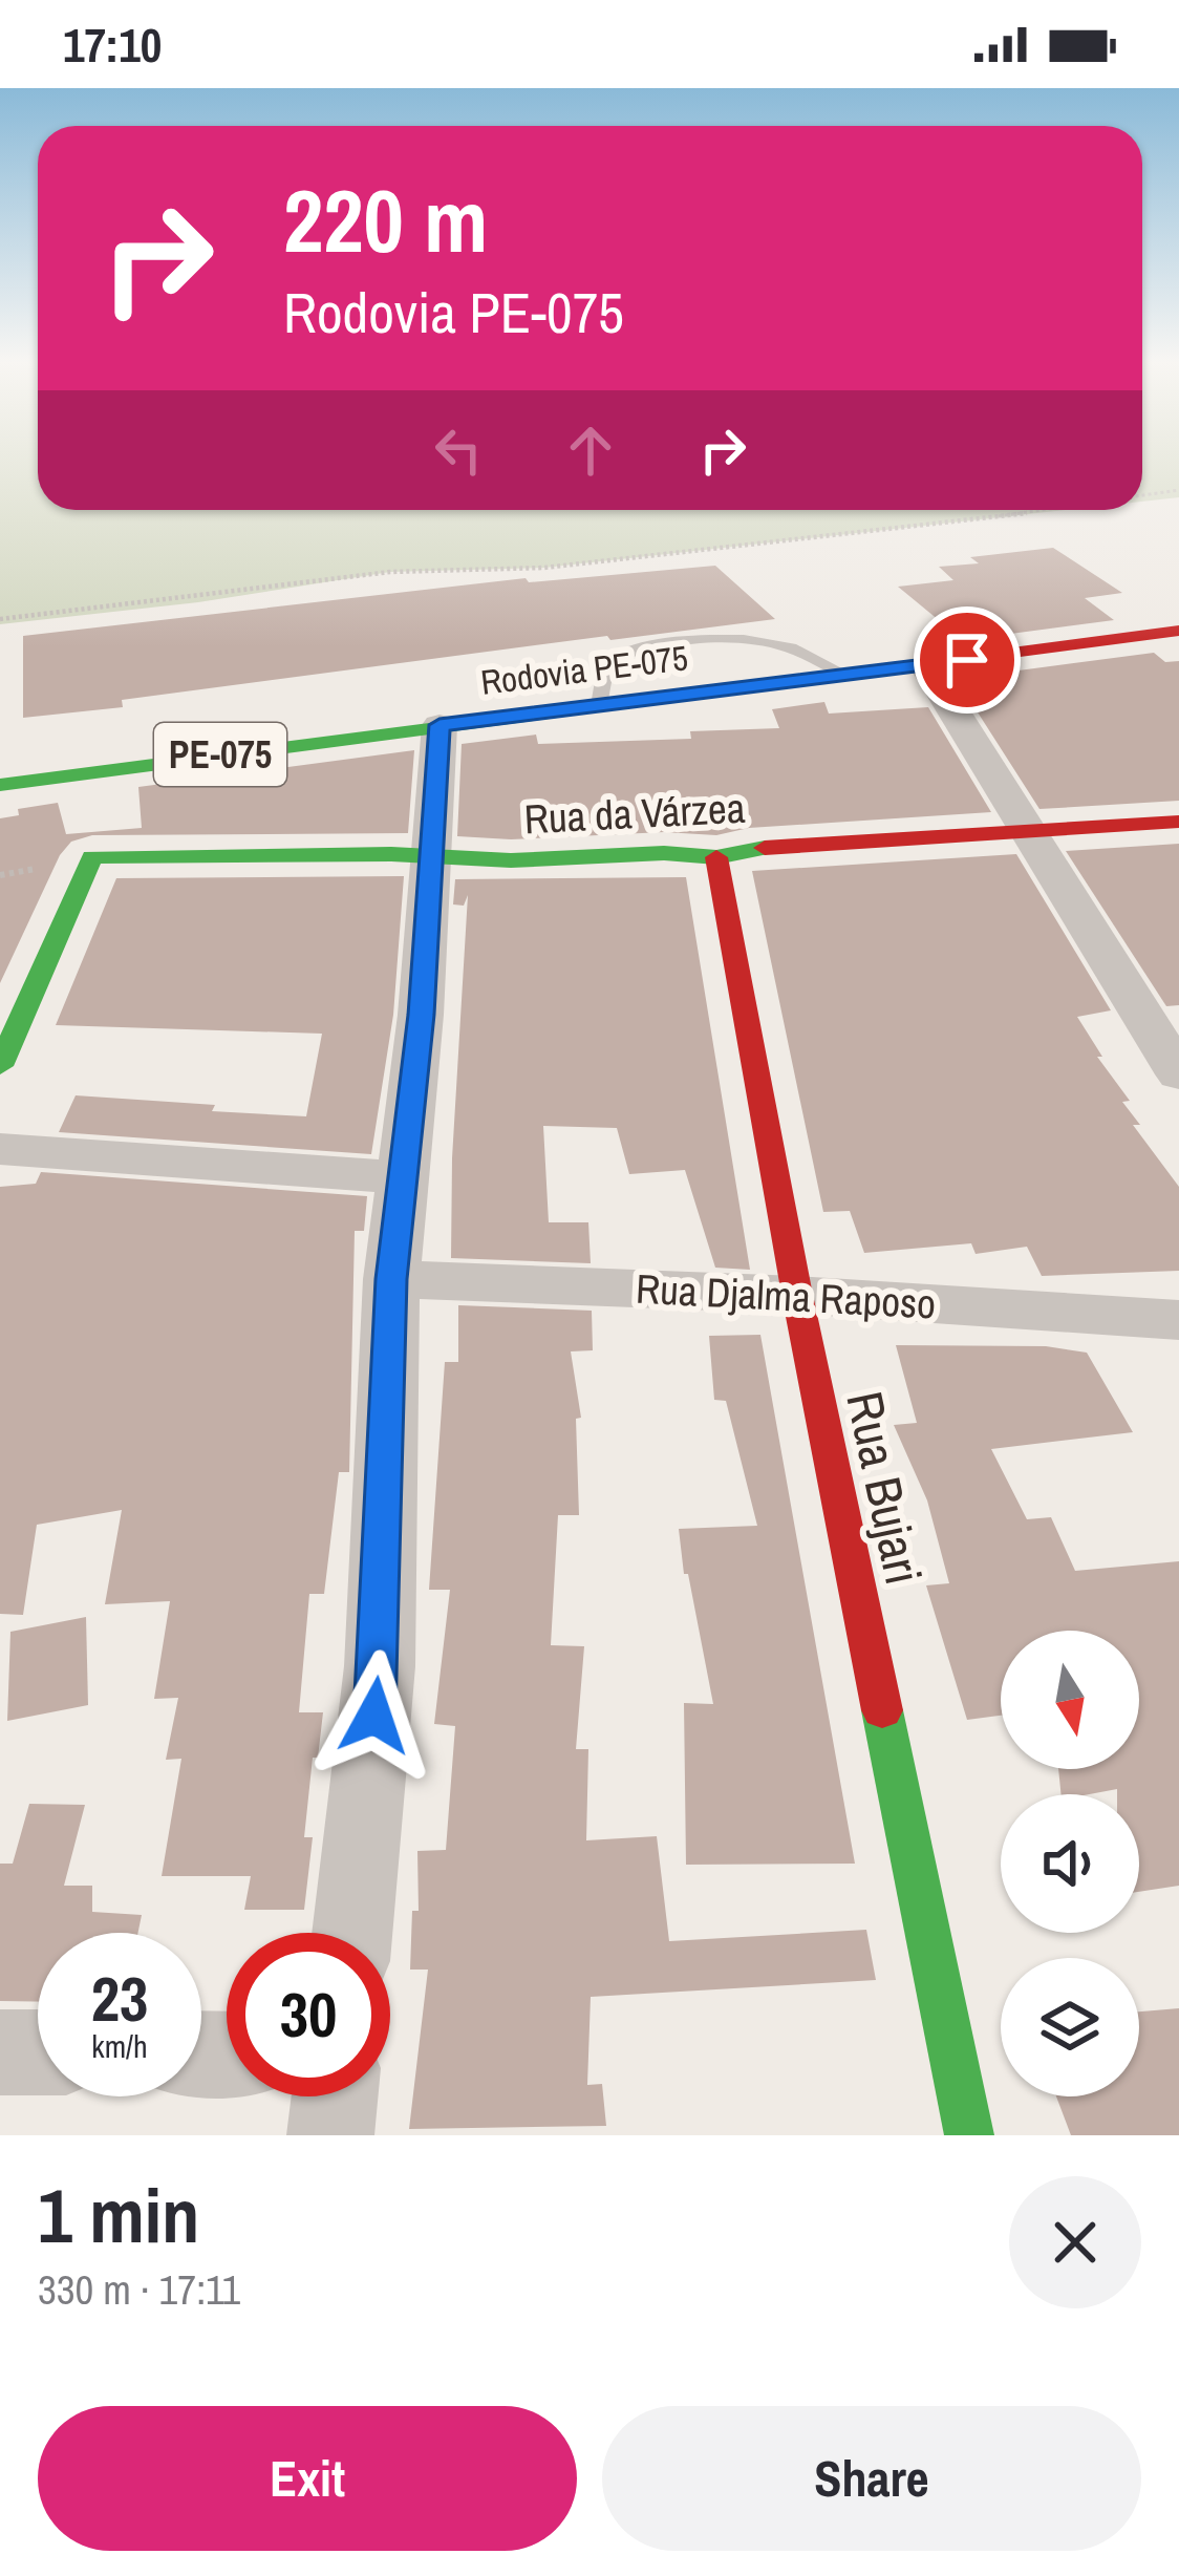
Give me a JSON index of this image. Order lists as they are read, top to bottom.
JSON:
{
  "streets": {
    "street": [
      "Rodovia PE-075",
      "PE-075",
      "Rua da Várzea",
      "Rua Djalma Raposo",
      "Rua Bujari"
    ]
  },
  "crossings": [
    ["Rua da Várzea", "Rua Bujari"],
    ["Rua Djalma Raposo", "Rua Bujari"]
  ],
  "north": "bottom",
  "page": {
    "status": "17:10",
    "turn": ["220 m", "Rodovia PE-075"],
    "speed": "23 km/h",
    "limit": "30",
    "heading": ["1 min", "330 m · 17:11"],
    "buttons": ["Exit", "Share"]
  }
}
